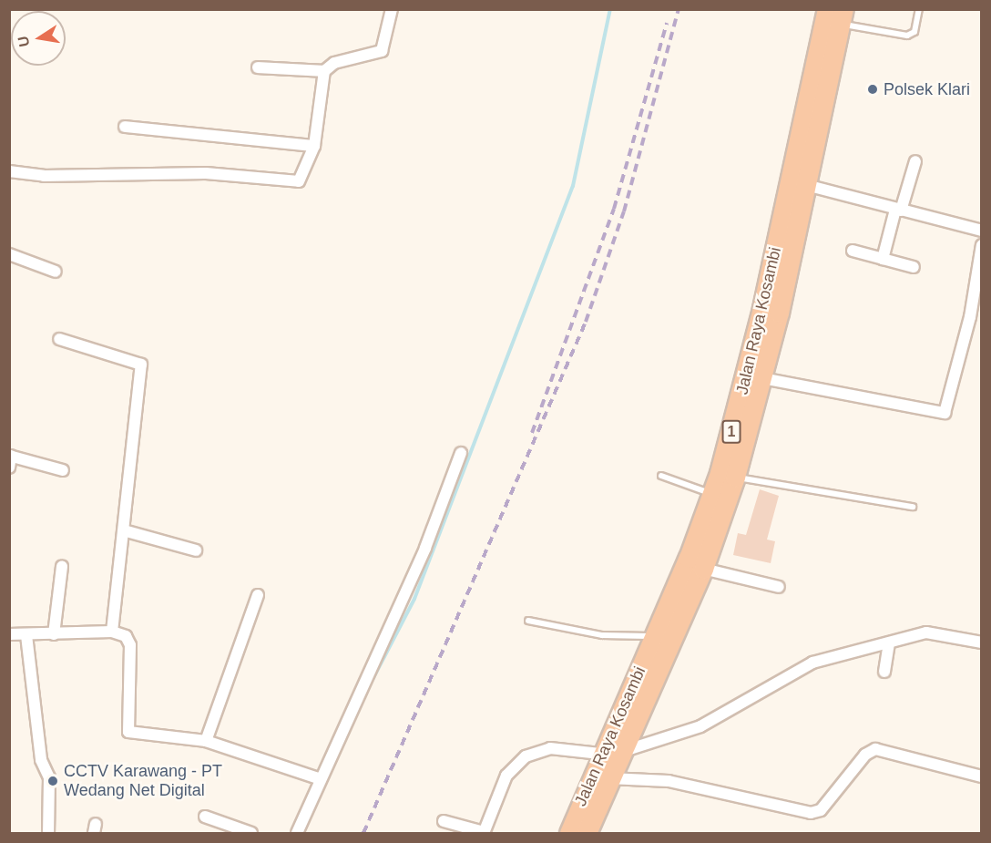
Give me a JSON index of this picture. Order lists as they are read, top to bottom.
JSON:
{
  "streets": {
    "highway": ["Jalan Raya Kosambi", "1"]
  },
  "places": ["Polsek Klari", "CCTV Karawang - PT Wedang Net Digital"],
  "north": "left"
}
